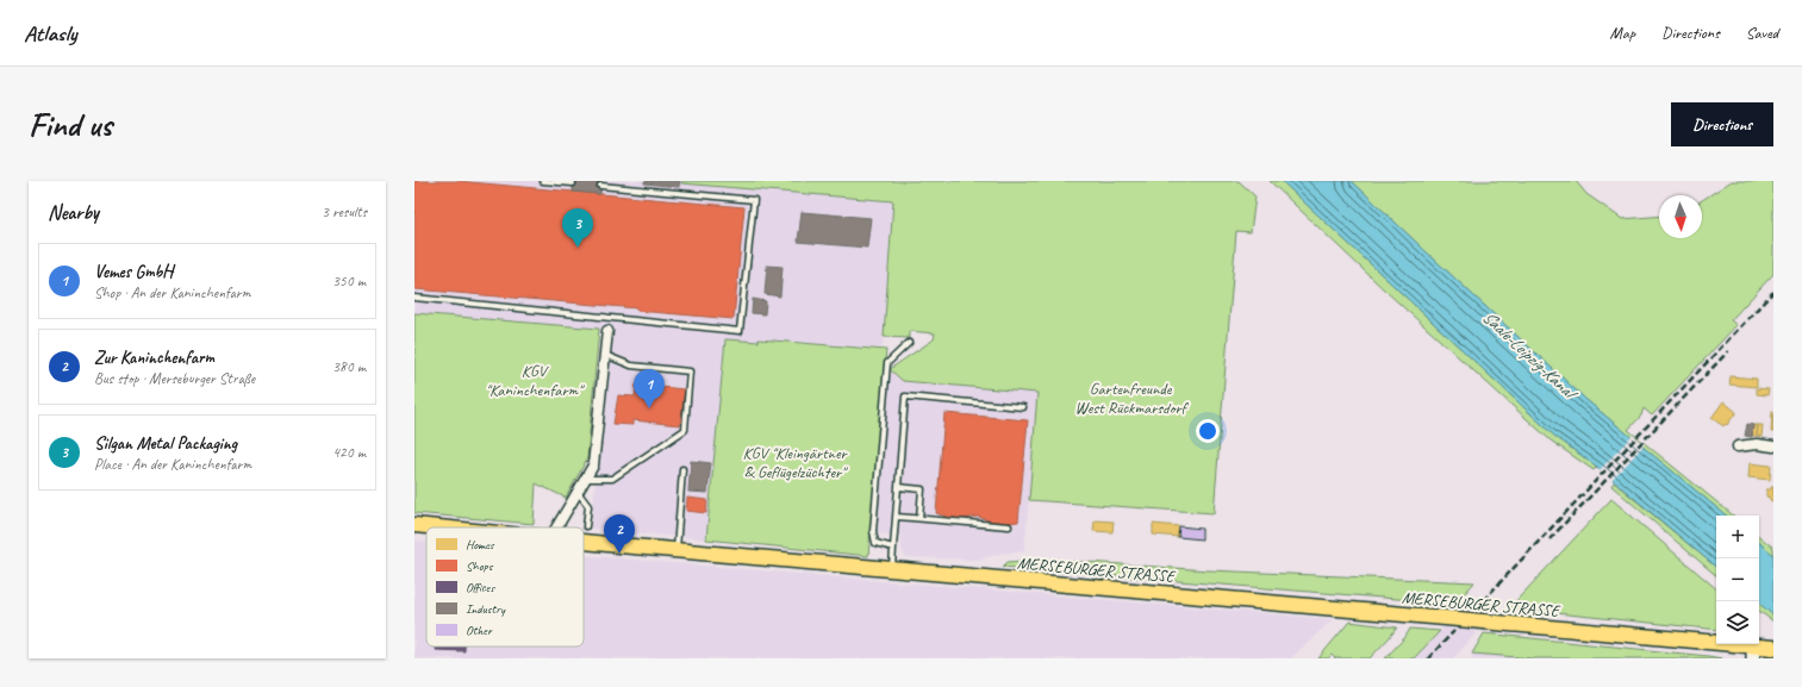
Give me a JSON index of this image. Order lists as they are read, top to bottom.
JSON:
{
  "streets": {
    "main road": ["MERSEBURGER STRASSE"]
  },
  "water": ["Saale-Leipzig-Kanal"],
  "parks": ["KGV \"Kaninchenfarm\"", "Gartenfreunde West Rückmarsdorf", "KGV \"Kleingärtner & Geflügelzüchter\""],
  "legend": [
    "Homes",
    "Shops",
    "Offices",
    "Industry",
    "Other"
  ],
  "north": "bottom",
  "page": {
    "header": "Atlasly",
    "nav": ["Map", "Directions", "Saved"],
    "buttons": "Directions",
    "title": "Find us",
    "heading": ["Nearby", "3 results"],
    "pins": ["3", "1", "2"],
    "list": [
      {
        "mark": "1",
        "name": "Vemes GmbH",
        "note": "Shop · An der Kaninchenfarm",
        "value": "350 m"
      },
      {
        "mark": "2",
        "name": "Zur Kaninchenfarm",
        "note": "Bus stop · Merseburger Straße",
        "value": "380 m"
      },
      {
        "mark": "3",
        "name": "Silgan Metal Packaging",
        "note": "Place · An der Kaninchenfarm",
        "value": "420 m"
      }
    ],
    "map_buttons": ["+", "−"]
  }
}
